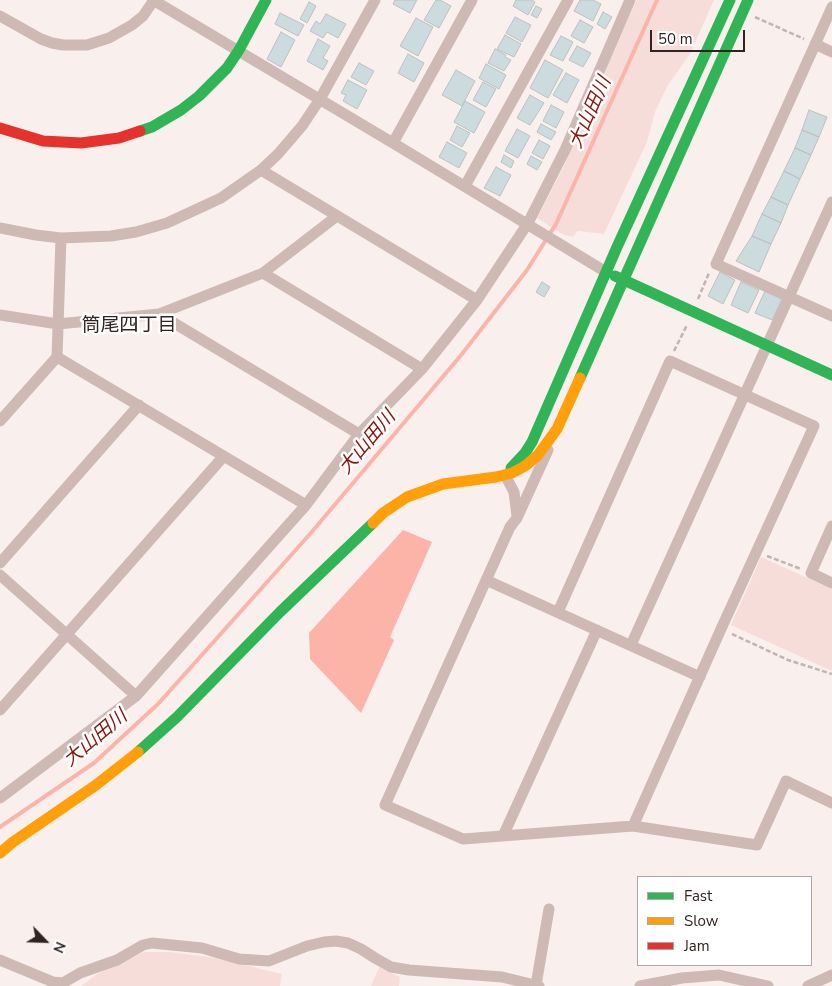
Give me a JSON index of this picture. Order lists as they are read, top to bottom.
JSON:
{
  "districts": ["筒尾四丁目"],
  "water": ["大山田川"],
  "legend": ["Fast", "Slow", "Jam"],
  "scale_bar": "50 m",
  "north": "bottom right"
}
